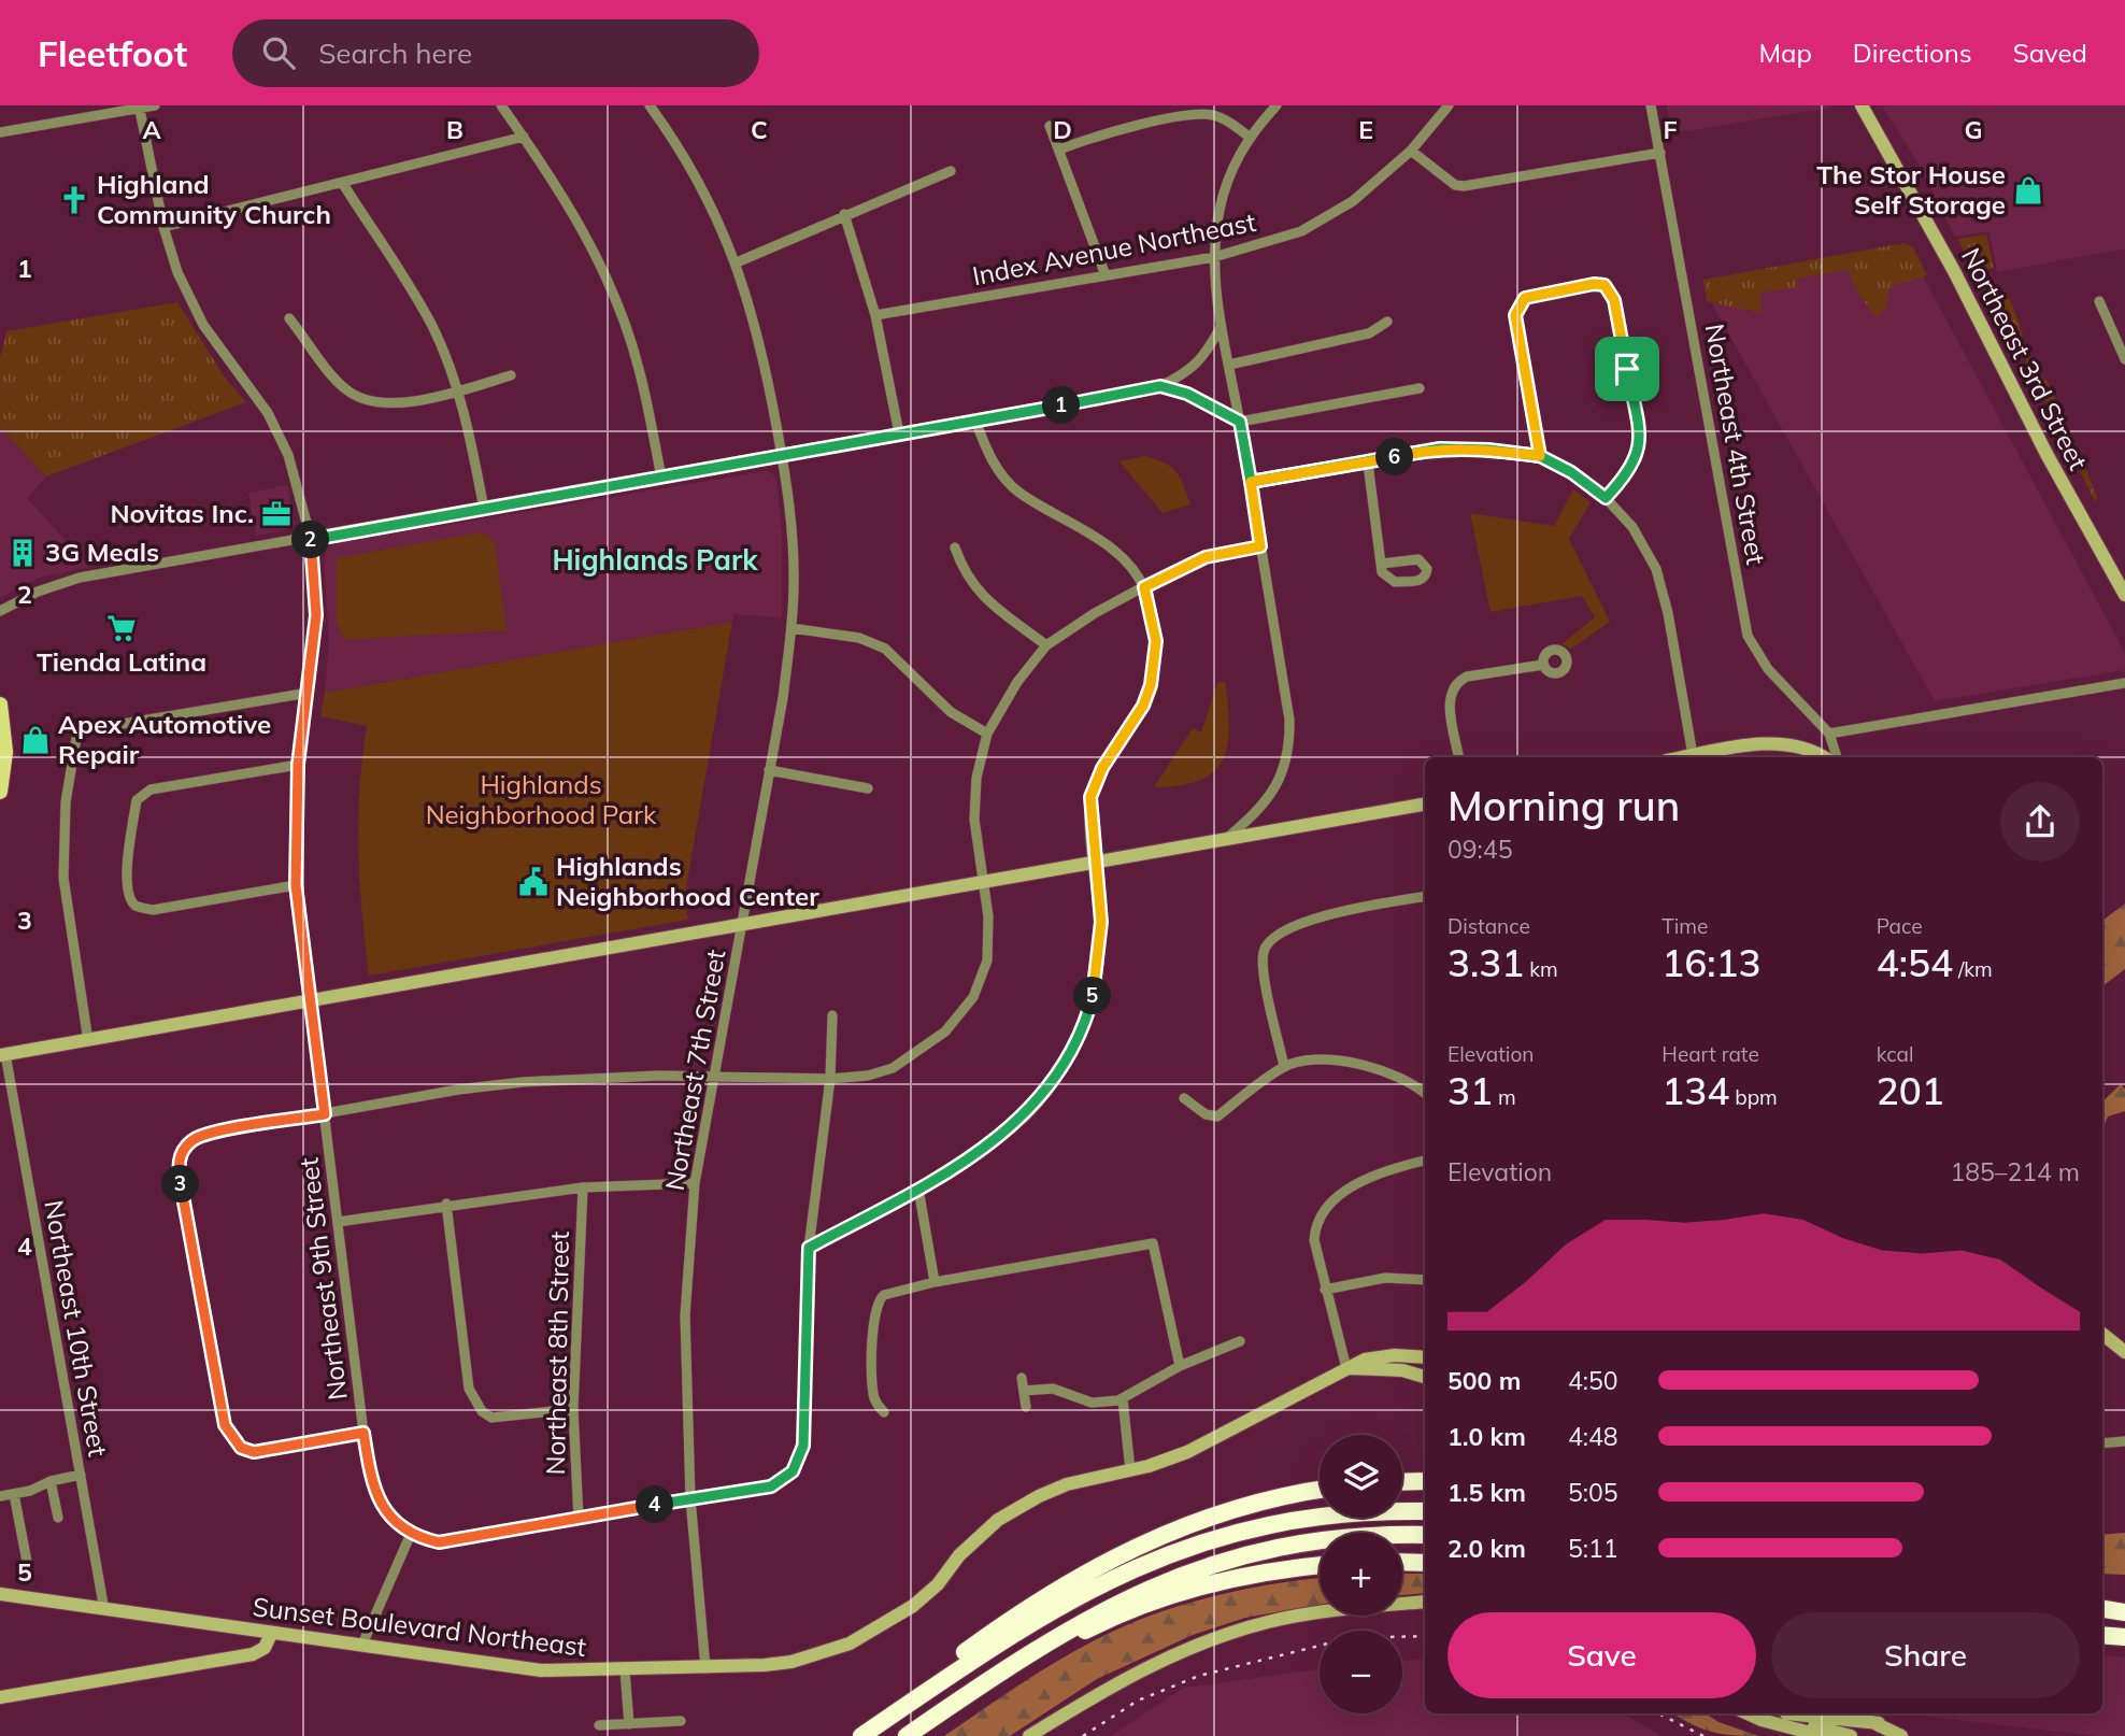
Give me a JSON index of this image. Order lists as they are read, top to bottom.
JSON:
{
  "streets": {
    "street": [
      "Index Avenue Northeast",
      "Northeast 3rd Street",
      "Northeast 4th Street",
      "Northeast 7th Street",
      "Northeast 9th Street",
      "Northeast 10th Street",
      "Northeast 8th Street",
      "Sunset Boulevard Northeast"
    ]
  },
  "crossings": [
    ["Northeast 7th Street", "Sunset Boulevard Northeast"],
    ["Northeast 10th Street", "Sunset Boulevard Northeast"]
  ],
  "districts": ["Highlands Park"],
  "parks": ["Highlands Neighborhood Park"],
  "places": {
    "shop": ["The Stor House Self Storage", "Apex Automotive Repair"],
    "church": ["Highland Community Church"],
    "office": ["Novitas Inc."],
    "building": ["3G Meals"],
    "supermarket": ["Tienda Latina"],
    "public building": ["Highlands Neighborhood Center"]
  },
  "page": {
    "header": "Fleetfoot",
    "search": "Search here",
    "nav": ["Map", "Directions", "Saved"],
    "pins": [
      "1",
      "6",
      "2",
      "5",
      "3",
      "4"
    ],
    "heading": ["Morning run", "09:45"],
    "stats": [
      ["Distance", "3.31 km"],
      ["Time", "16:13"],
      ["Pace", "4:54 /km"],
      ["Elevation", "31 m"],
      ["Heart rate", "134 bpm"],
      ["kcal", "201"]
    ],
    "chart": ["Elevation", "185–214 m"],
    "list": [
      {
        "name": "500 m",
        "note": "4:50"
      },
      {
        "name": "1.0 km",
        "note": "4:48"
      },
      {
        "name": "1.5 km",
        "note": "5:05"
      },
      {
        "name": "2.0 km",
        "note": "5:11"
      }
    ],
    "map_buttons": ["+", "−"],
    "buttons": ["Save", "Share"]
  },
  "grid": {
    "columns": [
      "A",
      "B",
      "C",
      "D",
      "E",
      "F",
      "G"
    ],
    "rows": [
      "1",
      "2",
      "3",
      "4",
      "5"
    ]
  }
}
